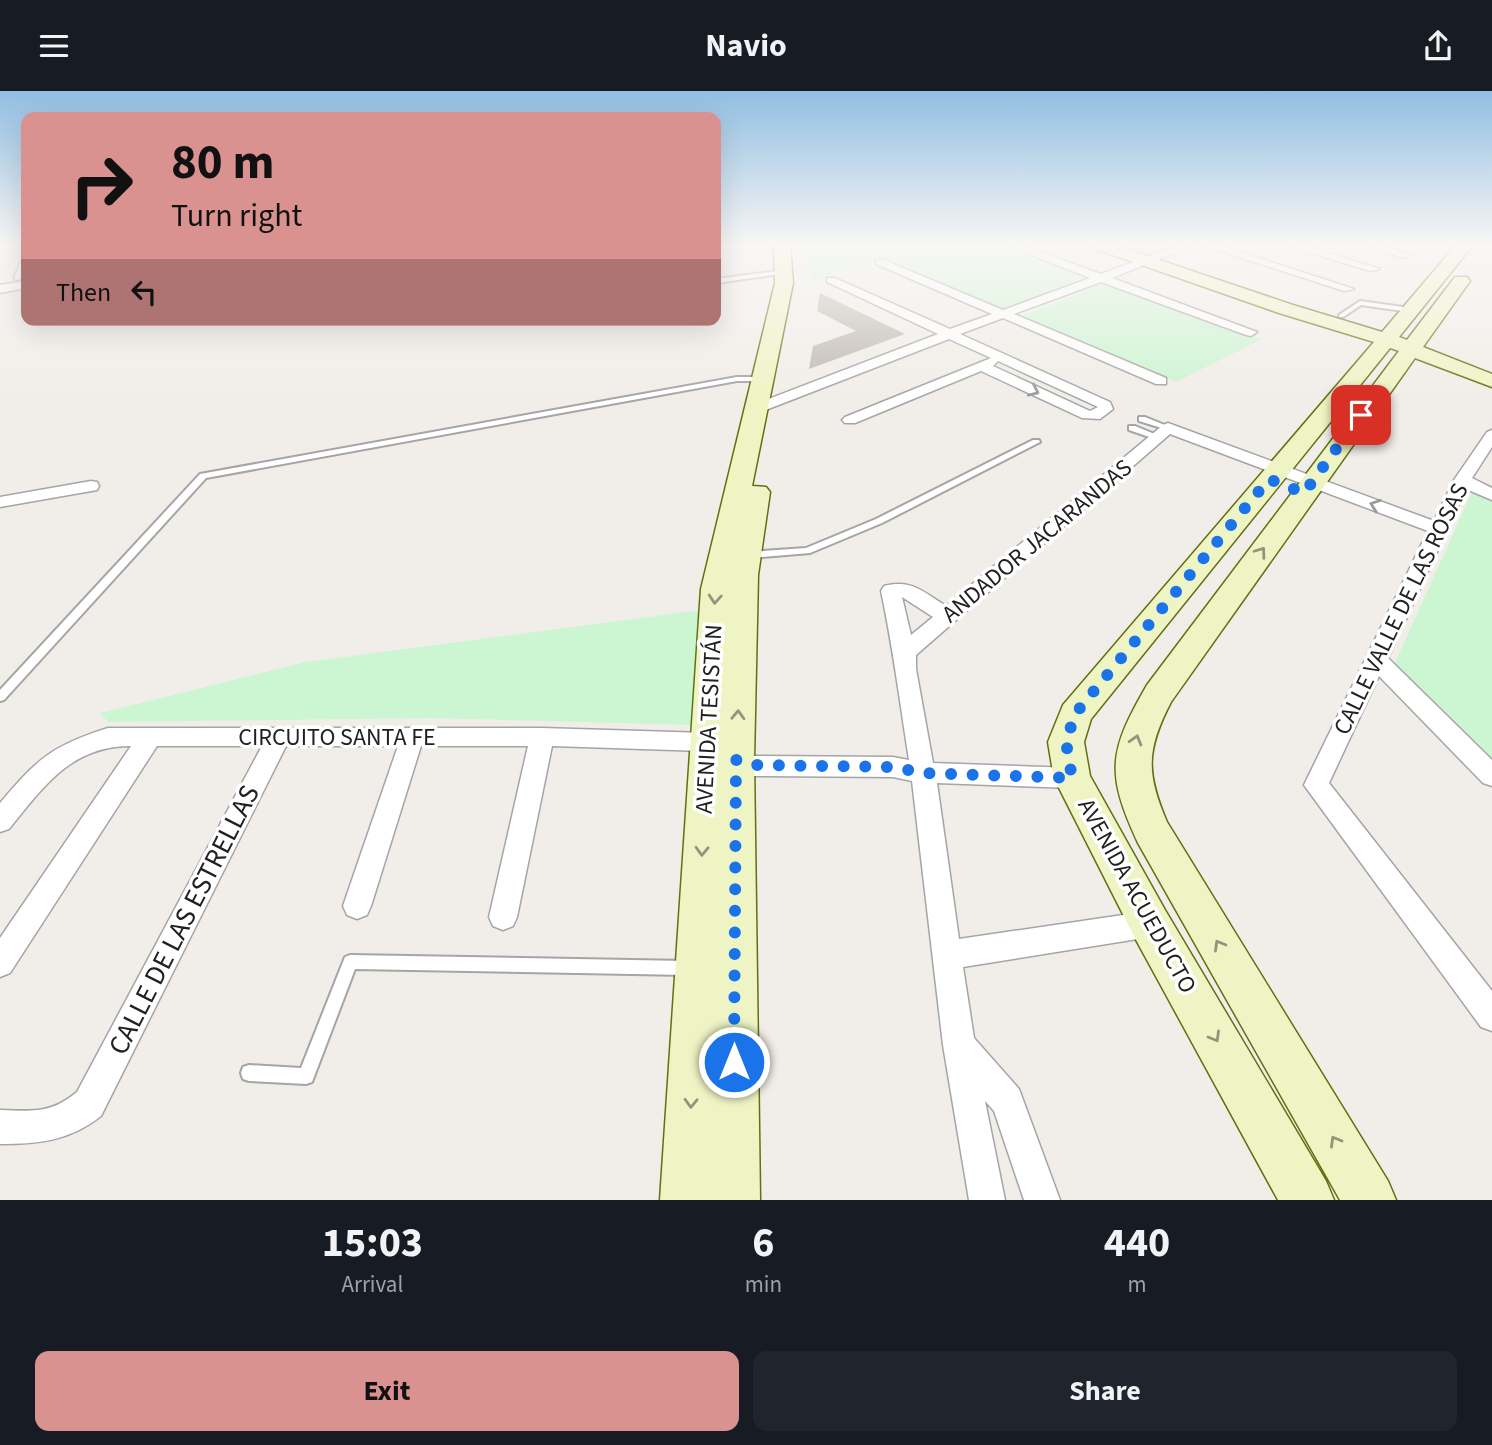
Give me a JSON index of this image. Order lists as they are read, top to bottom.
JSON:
{
  "streets": {
    "street": [
      "ANDADOR JACARANDAS",
      "CALLE VALLE DE LAS ROSAS",
      "AVENIDA TESISTÁN",
      "CIRCUITO SANTA FE",
      "AVENIDA ACUEDUCTO",
      "CALLE DE LAS ESTRELLAS"
    ]
  },
  "crossings": [
    ["AVENIDA TESISTÁN", "CIRCUITO SANTA FE"],
    ["CIRCUITO SANTA FE", "CALLE DE LAS ESTRELLAS"]
  ],
  "page": {
    "header": "Navio",
    "turn": ["80 m", "Turn right"],
    "then": "Then",
    "eta": [
      "15:03",
      "Arrival",
      "6",
      "min",
      "440",
      "m"
    ],
    "buttons": ["Exit", "Share"]
  }
}
